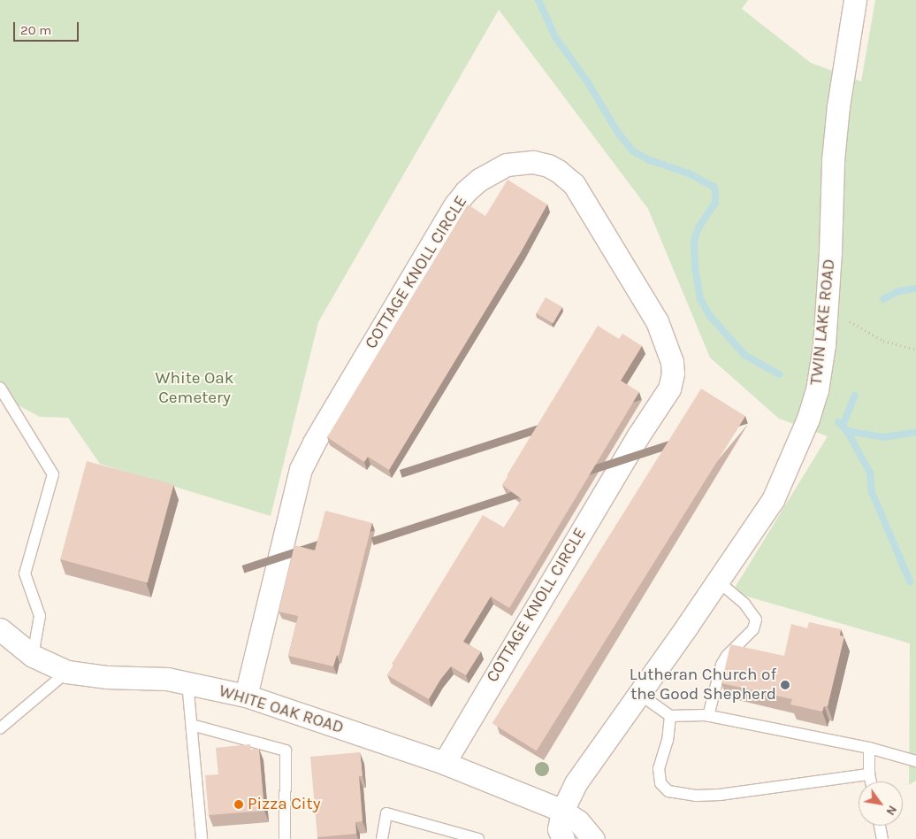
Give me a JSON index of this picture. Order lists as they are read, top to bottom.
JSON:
{
  "streets": {
    "street": ["COTTAGE KNOLL CIRCLE", "TWIN LAKE ROAD", "WHITE OAK ROAD"]
  },
  "crossings": [
    ["COTTAGE KNOLL CIRCLE", "WHITE OAK ROAD"],
    ["TWIN LAKE ROAD", "WHITE OAK ROAD"]
  ],
  "parks": ["White Oak Cemetery"],
  "places": ["Lutheran Church of the Good Shepherd", "Pizza City"],
  "scale_bar": "20 m",
  "north": "bottom right"
}
